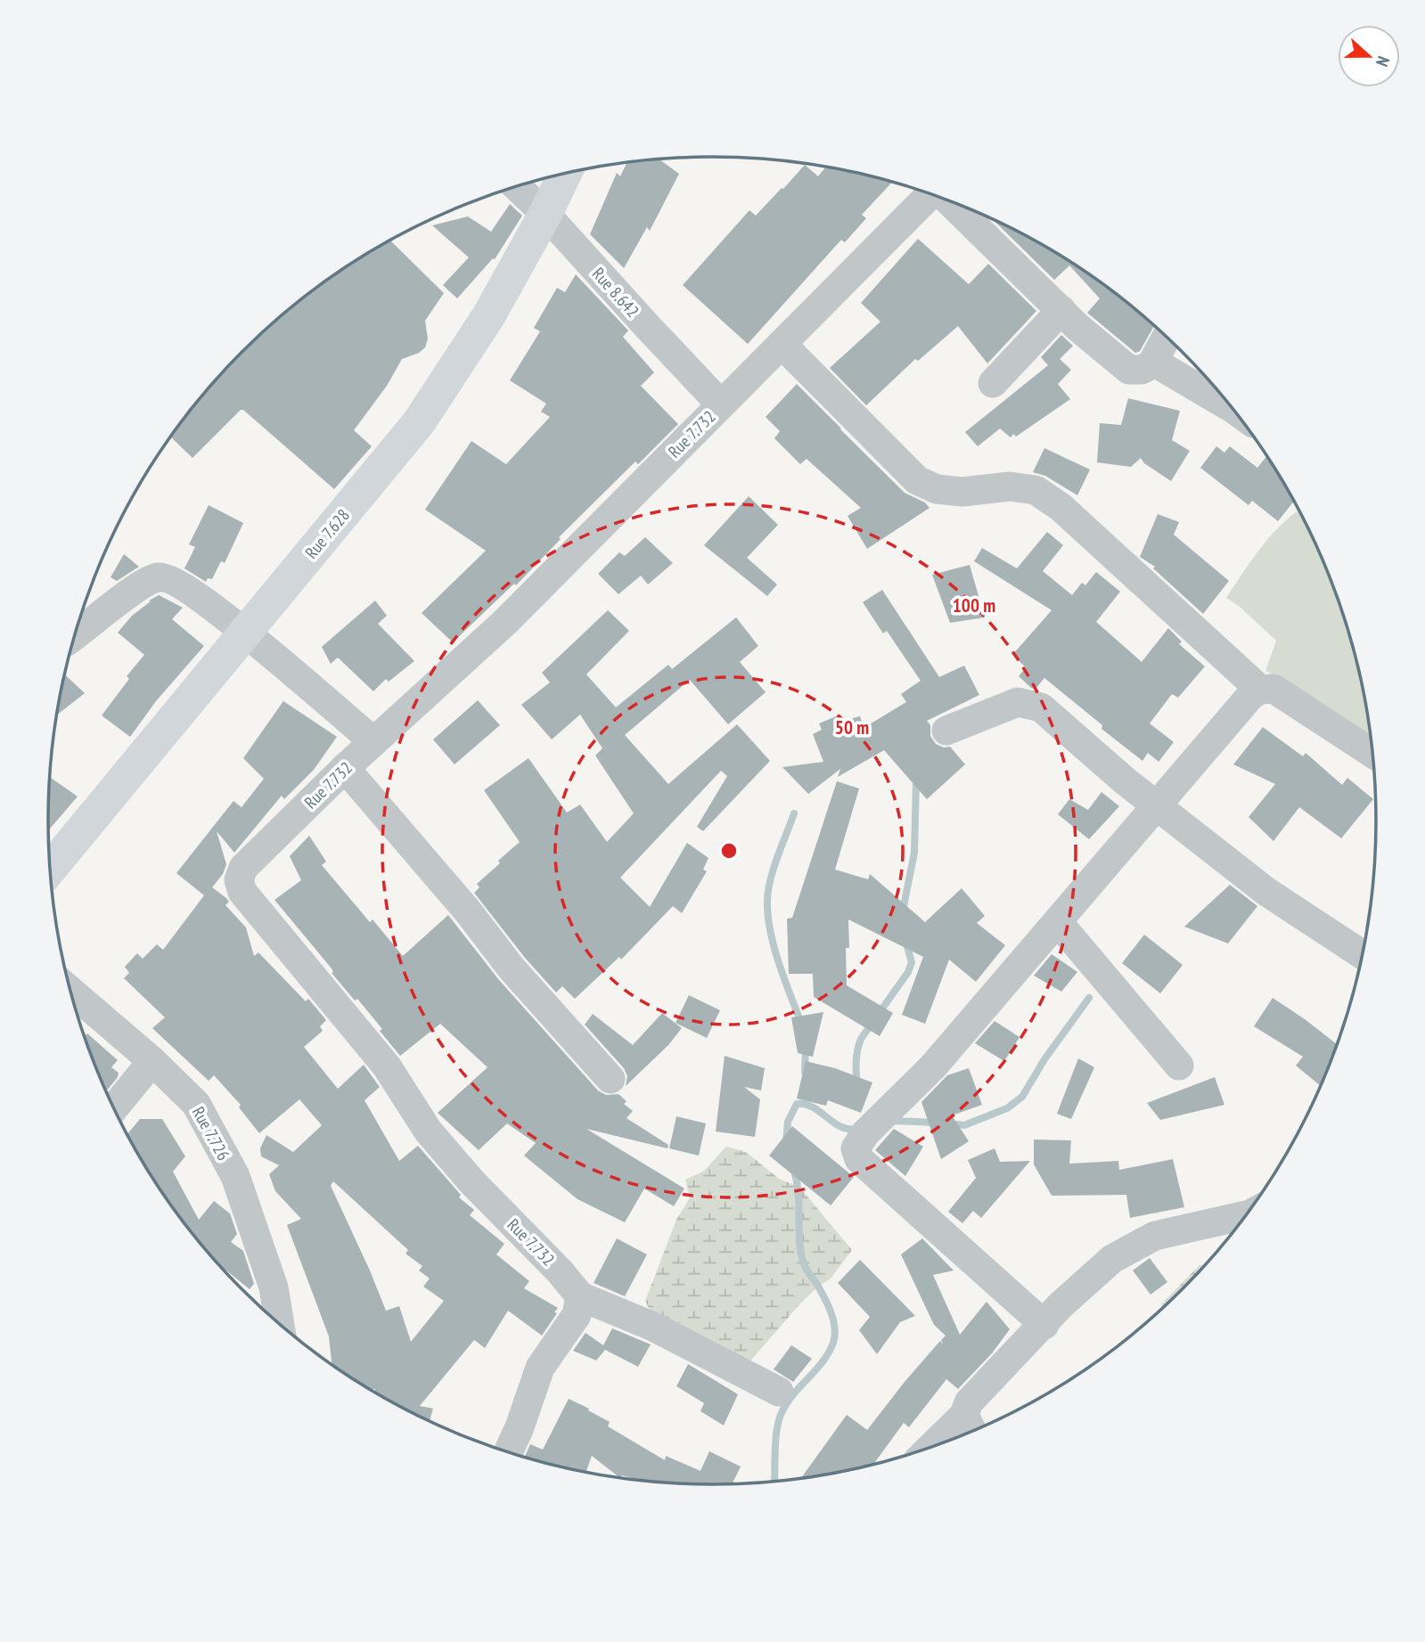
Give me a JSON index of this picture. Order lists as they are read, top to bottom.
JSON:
{
  "streets": {
    "main road": ["Rue 7.628"],
    "street": ["Rue 8.642", "Rue 7.732", "Rue 7.726"]
  },
  "crossings": [
    ["Rue 8.642", "Rue 7.732"],
    ["Rue 8.642", "Rue 7.628"]
  ],
  "north": "right",
  "rings": ["100 m", "50 m"]
}
